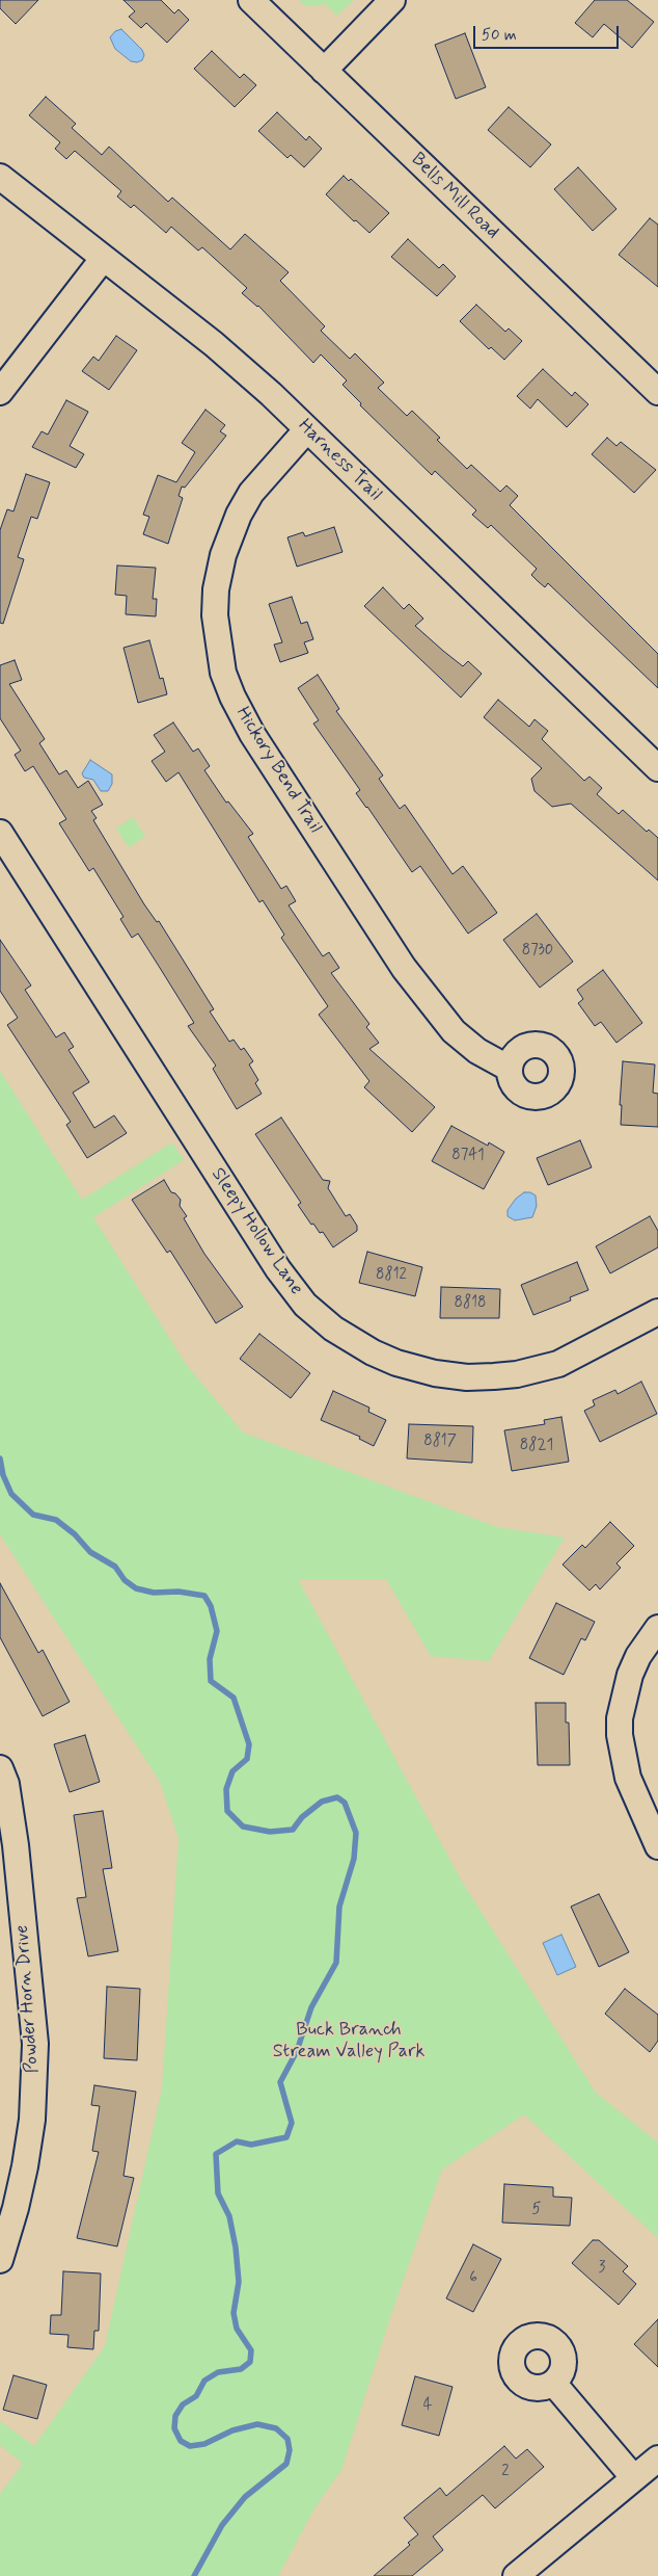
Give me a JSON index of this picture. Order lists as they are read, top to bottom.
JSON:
{
  "streets": {
    "street": [
      "Bells Mill Road",
      "Harness Trail",
      "Hickory Bend Trail",
      "Sleepy Hollow Lane",
      "Powder Horn Drive"
    ]
  },
  "crossings": [
    ["Harness Trail", "Hickory Bend Trail"]
  ],
  "parks": ["Buck Branch Stream Valley Park"],
  "house_numbers": [
    "8730",
    "8741",
    "8812",
    "8818",
    "8817",
    "8821",
    "5",
    "3",
    "6",
    "4",
    "2"
  ],
  "scale_bar": "50 m"
}
